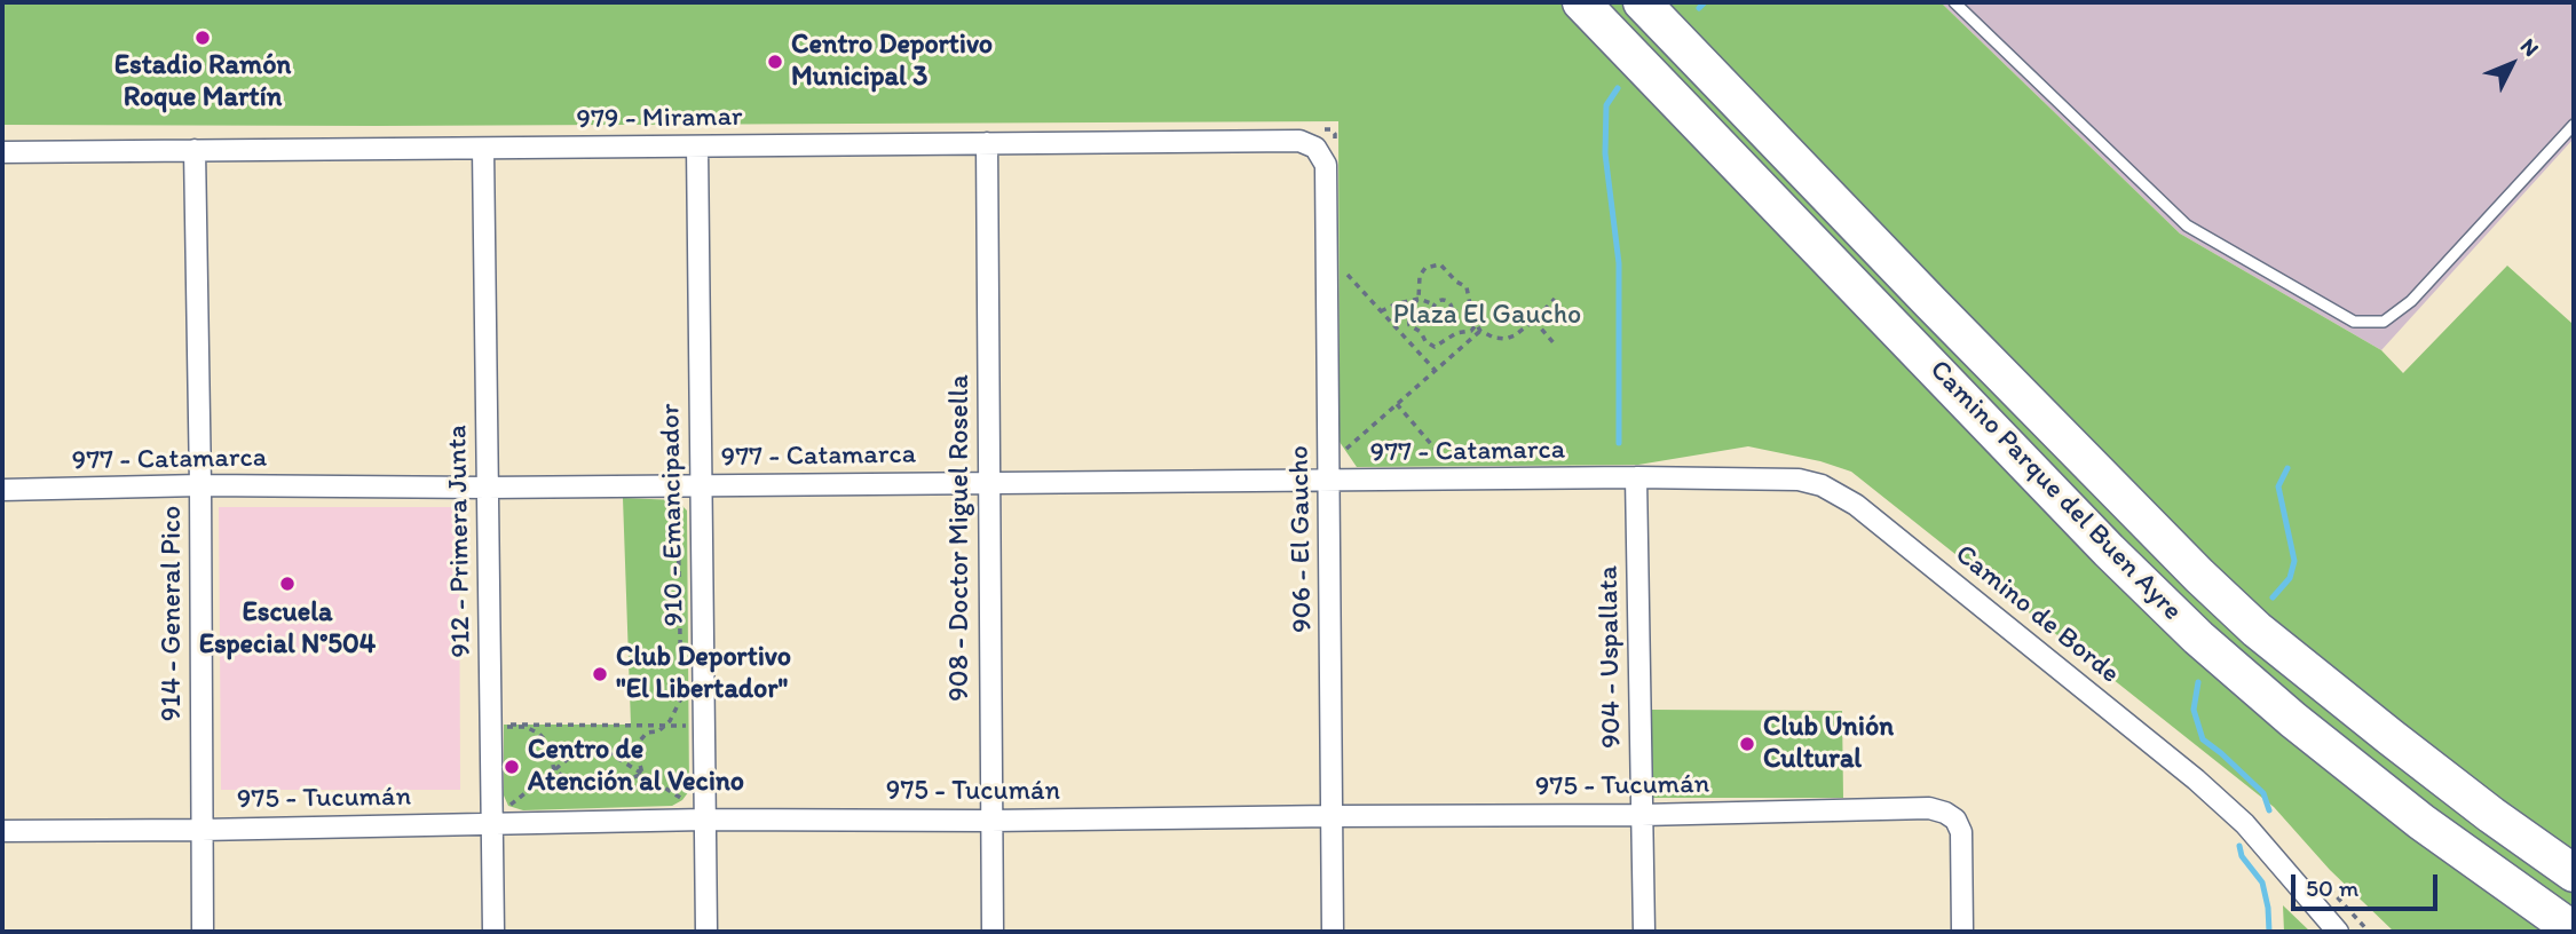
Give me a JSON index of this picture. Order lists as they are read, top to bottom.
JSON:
{
  "streets": {
    "highway": ["Camino Parque del Buen Ayre"],
    "street": [
      "979 - Miramar",
      "977 - Catamarca",
      "910 - Emancipador",
      "908 - Doctor Miguel Rosella",
      "906 - El Gaucho",
      "912 - Primera Junta",
      "914 - General Pico",
      "Camino de Borde",
      "904 - Uspallata",
      "975 - Tucumán"
    ]
  },
  "crossings": [
    ["979 - Miramar", "910 - Emancipador"],
    ["979 - Miramar", "908 - Doctor Miguel Rosella"],
    ["979 - Miramar", "906 - El Gaucho"],
    ["979 - Miramar", "912 - Primera Junta"],
    ["979 - Miramar", "914 - General Pico"],
    ["977 - Catamarca", "910 - Emancipador"],
    ["977 - Catamarca", "908 - Doctor Miguel Rosella"],
    ["977 - Catamarca", "906 - El Gaucho"],
    ["977 - Catamarca", "912 - Primera Junta"],
    ["977 - Catamarca", "914 - General Pico"],
    ["977 - Catamarca", "Camino de Borde"],
    ["977 - Catamarca", "904 - Uspallata"],
    ["910 - Emancipador", "975 - Tucumán"],
    ["908 - Doctor Miguel Rosella", "975 - Tucumán"],
    ["906 - El Gaucho", "975 - Tucumán"],
    ["912 - Primera Junta", "975 - Tucumán"],
    ["914 - General Pico", "975 - Tucumán"],
    ["Camino de Borde", "904 - Uspallata"],
    ["904 - Uspallata", "975 - Tucumán"]
  ],
  "parks": ["Plaza El Gaucho"],
  "places": [
    "Estadio Ramón Roque Martín",
    "Centro Deportivo Municipal 3",
    "Escuela Especial N°504",
    "Club Deportivo \"El Libertador\"",
    "Club Unión Cultural",
    "Centro de Atención al Vecino"
  ],
  "scale_bar": "50 m",
  "north": "top right"
}
